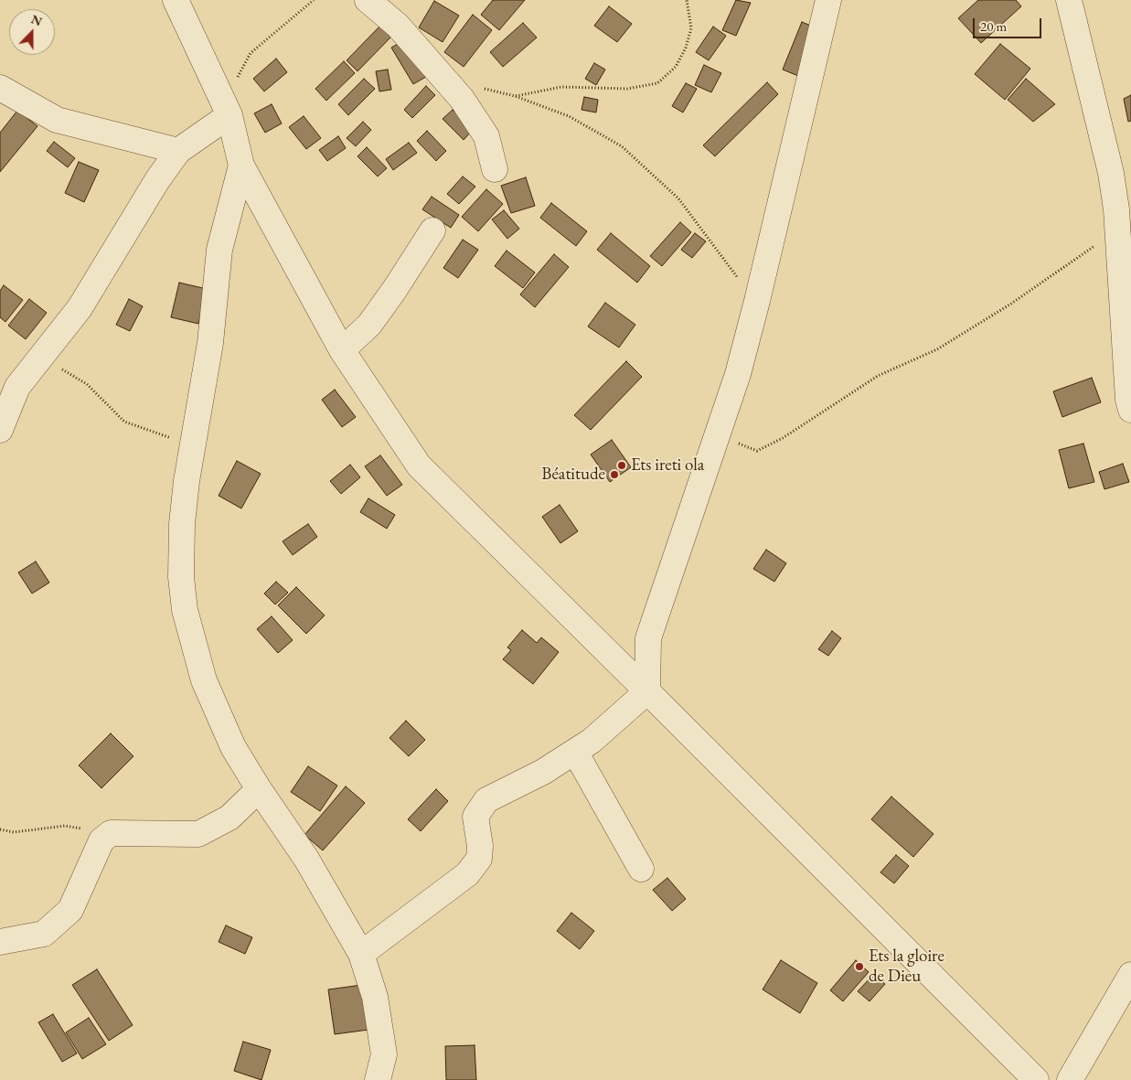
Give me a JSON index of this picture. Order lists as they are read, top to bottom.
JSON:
{
  "places": ["Ets ireti ola", "Béatitude", "Ets la gloire de Dieu"],
  "scale_bar": "20 m",
  "north": "top"
}
